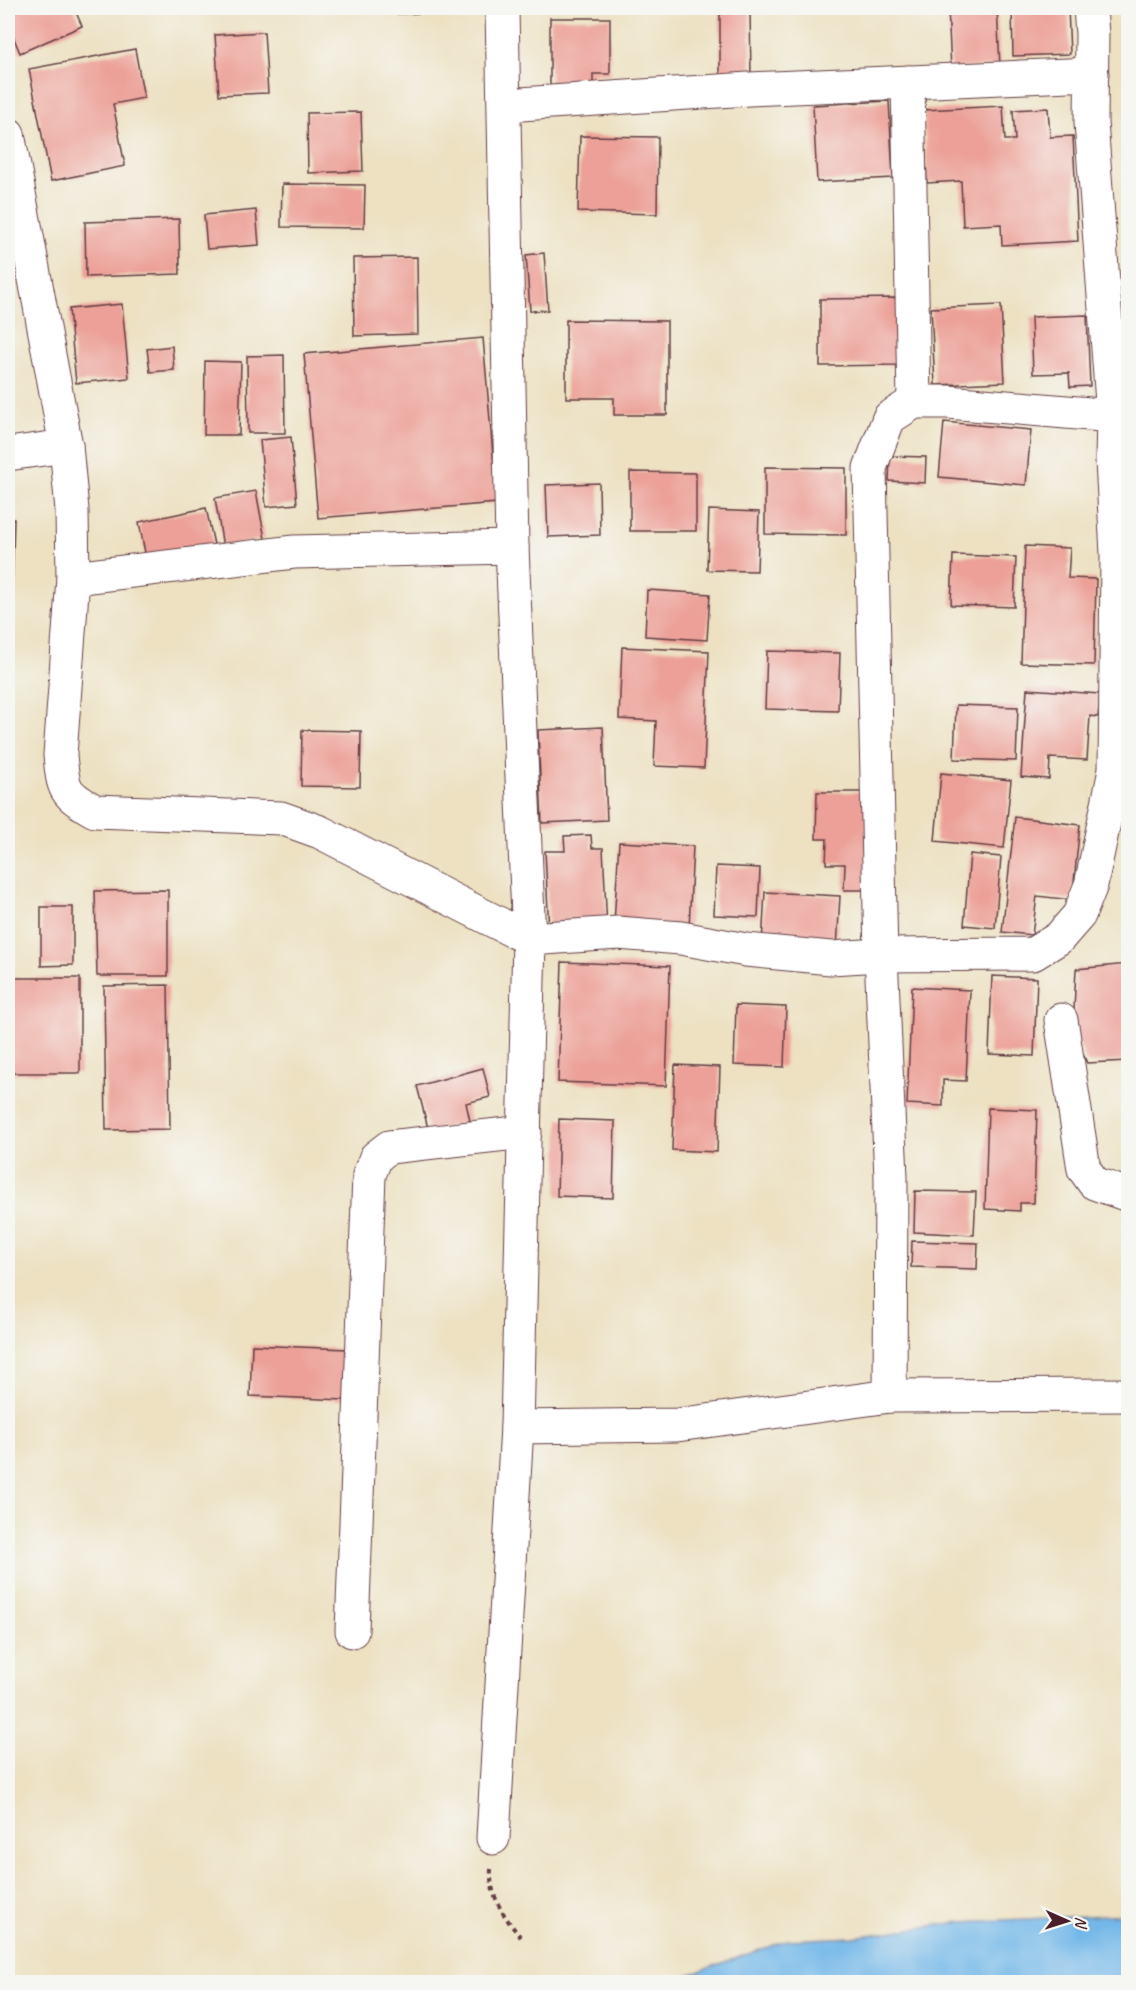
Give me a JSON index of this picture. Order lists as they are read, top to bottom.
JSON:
{
  "north": "right"
}
